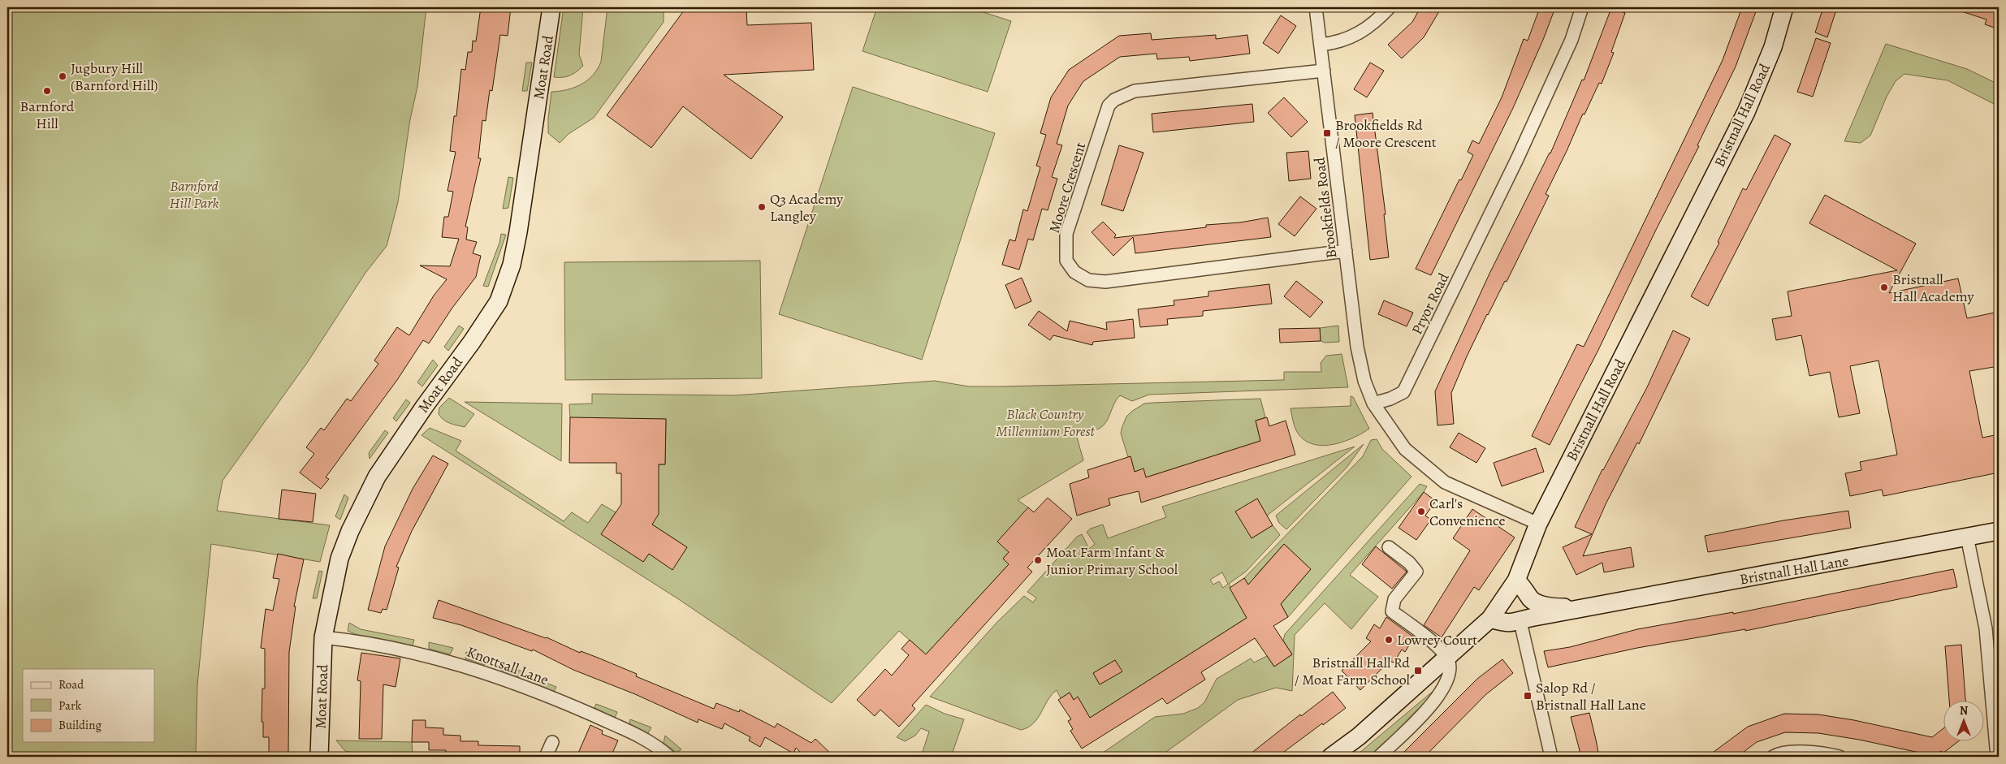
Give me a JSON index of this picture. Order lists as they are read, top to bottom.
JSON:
{
  "streets": {
    "street": [
      "Moat Road",
      "Bristnall Hall Road",
      "Moore Crescent",
      "Brookfields Road",
      "Pryor Road",
      "Bristnall Hall Lane",
      "Knottsall Lane"
    ]
  },
  "crossings": [
    ["Moat Road", "Knottsall Lane"],
    ["Bristnall Hall Road", "Bristnall Hall Lane"],
    ["Moore Crescent", "Brookfields Road"],
    ["Brookfields Road", "Pryor Road"]
  ],
  "parks": ["Barnford Hill Park", "Black Country Millennium Forest"],
  "places": {
    "other": [
      "Jugbury Hill (Barnford Hill)",
      "Barnford Hill",
      "Q3 Academy Langley",
      "Bristnall Hall Academy",
      "Carl's Convenience",
      "Moat Farm Infant & Junior Primary School",
      "Lowrey Court"
    ],
    "transit": ["Brookfields Rd / Moore Crescent", "Bristnall Hall Rd / Moat Farm School", "Salop Rd / Bristnall Hall Lane"]
  },
  "legend": ["Road", "Park", "Building"],
  "north": "top"
}
